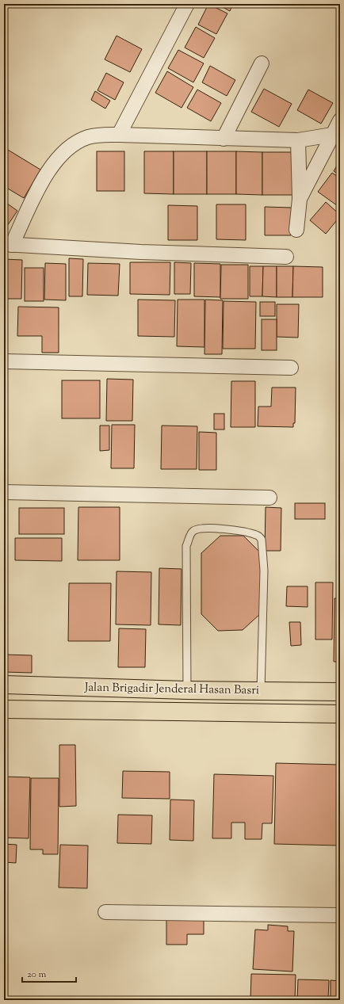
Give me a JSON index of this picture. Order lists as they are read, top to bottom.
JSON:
{
  "streets": {
    "highway": ["Jalan Brigadir Jenderal Hasan Basri"]
  },
  "scale_bar": "20 m"
}
